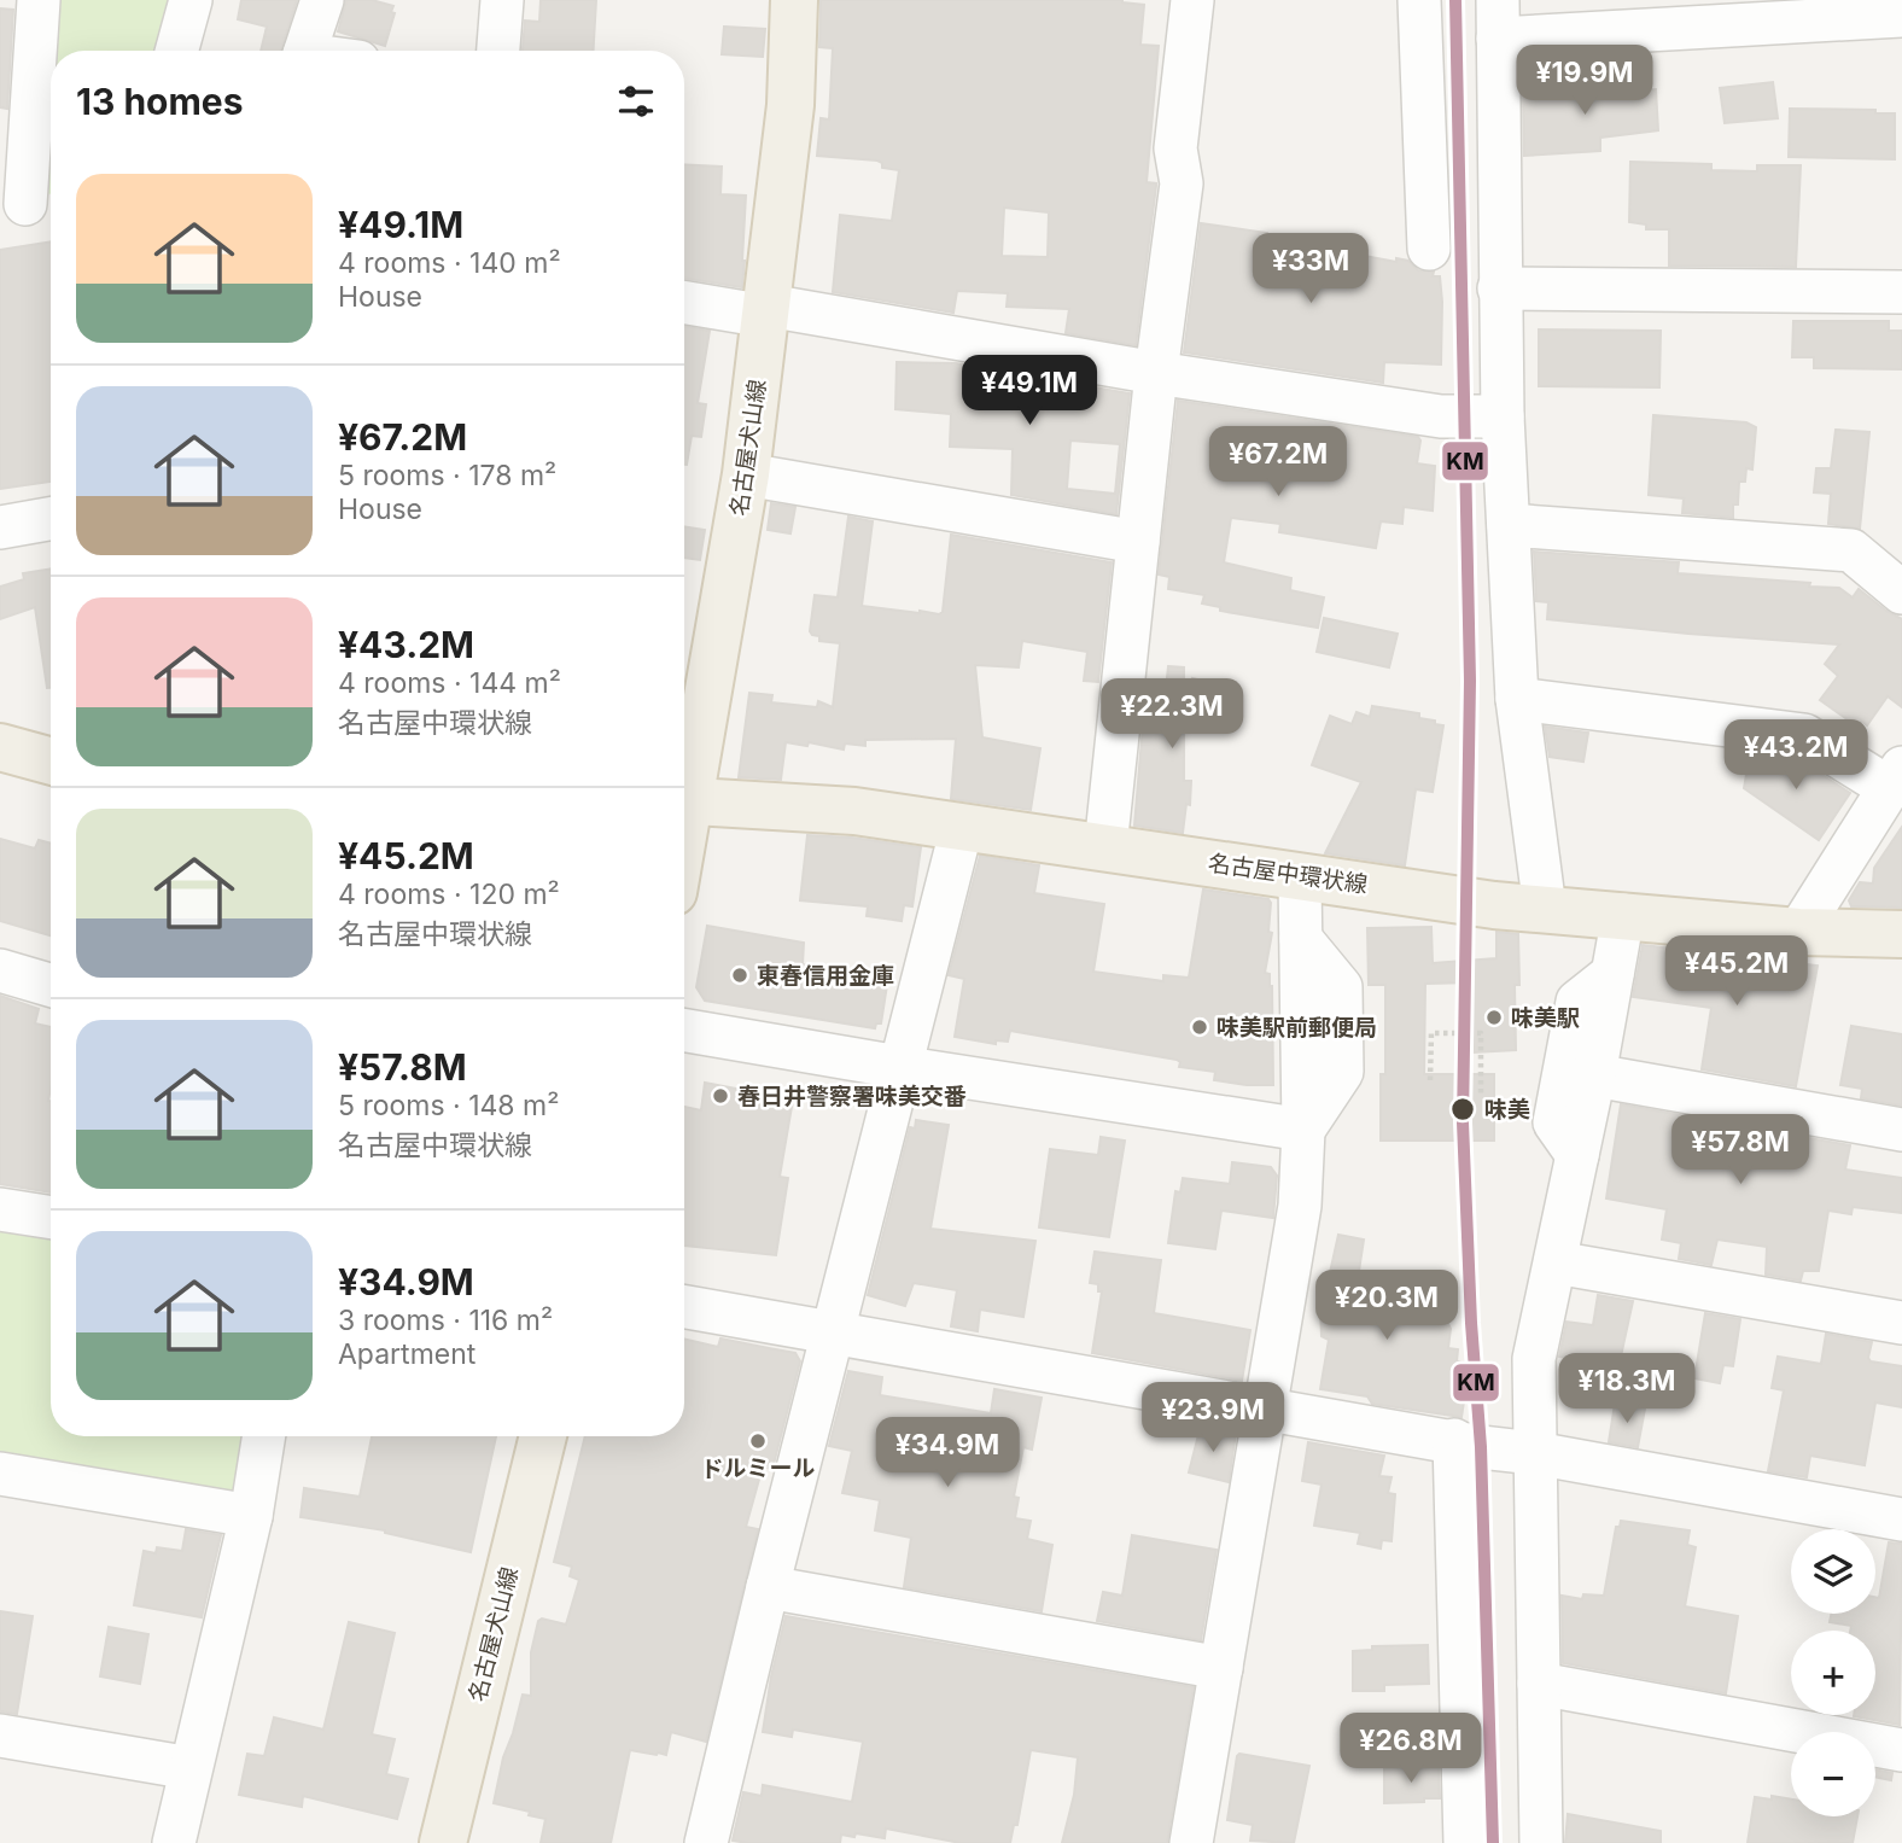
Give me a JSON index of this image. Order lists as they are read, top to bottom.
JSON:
{
  "streets": {
    "main road": ["名古屋犬山線", "名古屋中環状線"]
  },
  "places": [
    "東春信用金庫",
    "味美駅",
    "味美駅前郵便局",
    "春日井警察署味美交番",
    "味美",
    "ドルミール"
  ],
  "lines": ["transit line KM"],
  "page": {
    "price": [
      "¥19.9M",
      "¥33M",
      "¥49.1M",
      "¥67.2M",
      "¥22.3M",
      "¥43.2M",
      "¥45.2M",
      "¥57.8M",
      "¥20.3M",
      "¥18.3M",
      "¥23.9M",
      "¥34.9M",
      "¥26.8M"
    ],
    "heading": "13 homes",
    "list": [
      {
        "name": "¥49.1M",
        "note": "4 rooms · 140 m² · House"
      },
      {
        "name": "¥67.2M",
        "note": "5 rooms · 178 m² · House"
      },
      {
        "name": "¥43.2M",
        "note": "4 rooms · 144 m² · 名古屋中環状線"
      },
      {
        "name": "¥45.2M",
        "note": "4 rooms · 120 m² · 名古屋中環状線"
      },
      {
        "name": "¥57.8M",
        "note": "5 rooms · 148 m² · 名古屋中環状線"
      },
      {
        "name": "¥34.9M",
        "note": "3 rooms · 116 m² · Apartment"
      }
    ],
    "map_buttons": ["+", "−"]
  }
}
